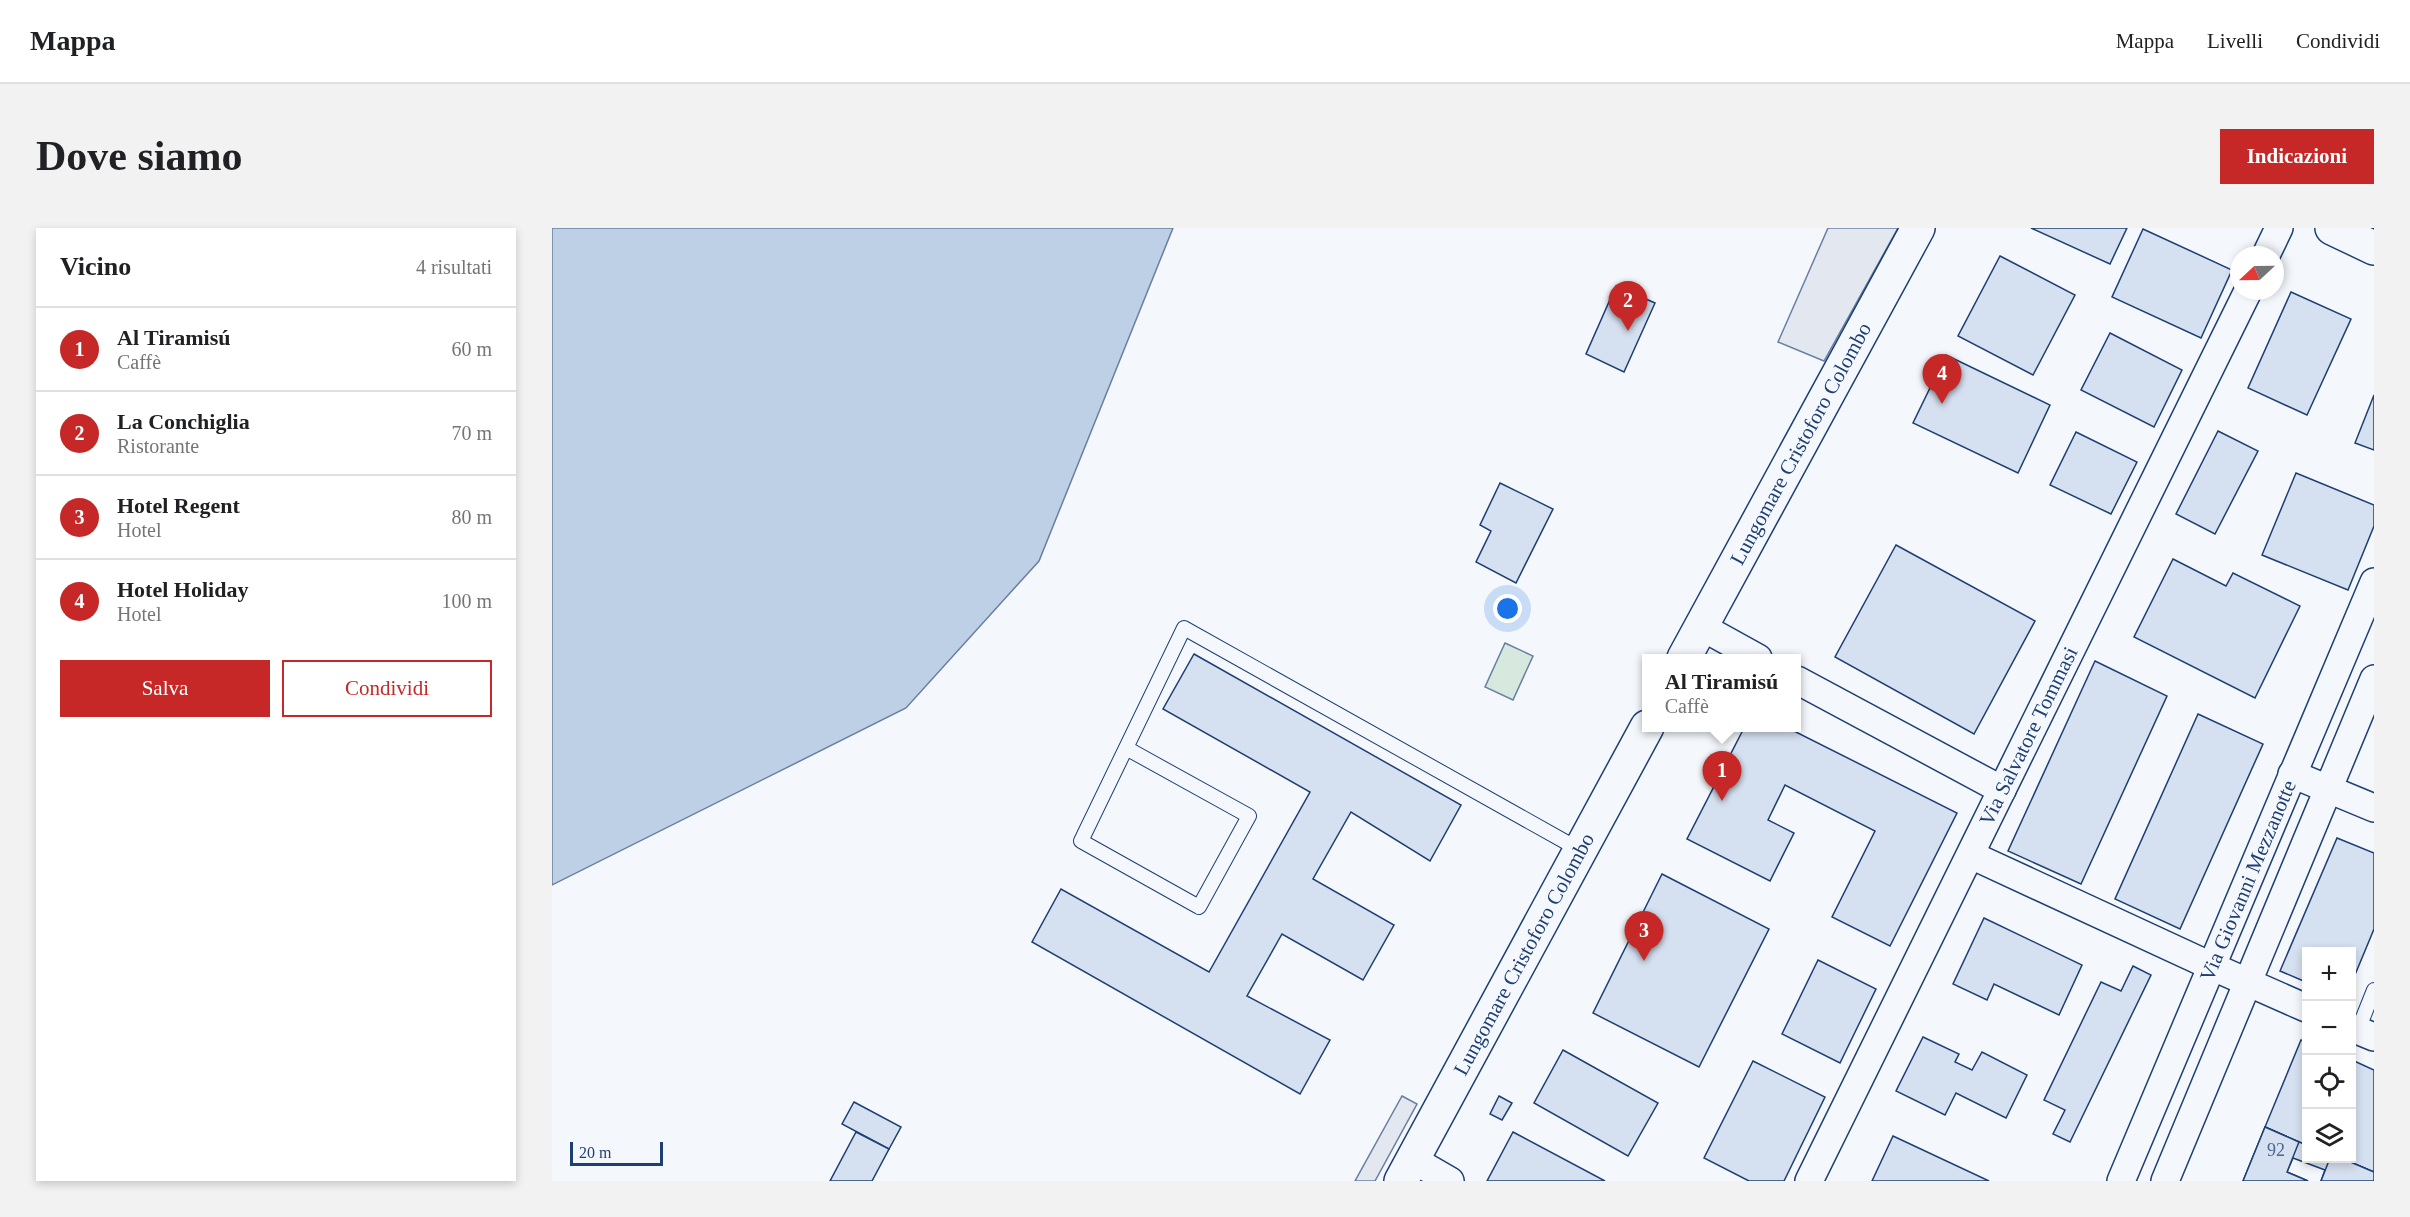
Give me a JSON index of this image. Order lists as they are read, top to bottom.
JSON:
{
  "streets": {
    "street": ["Lungomare Cristoforo Colombo", "Via Salvatore Tommasi", "Via Giovanni Mezzanotte"]
  },
  "house_numbers": ["92"],
  "scale_bar": "20 m",
  "north": "left",
  "page": {
    "header": "Mappa",
    "nav": ["Mappa", "Livelli", "Condividi"],
    "buttons": [
      "Indicazioni",
      ["Salva", "Condividi"]
    ],
    "title": "Dove siamo",
    "heading": ["Vicino", "4 risultati"],
    "pins": [
      "2",
      "4",
      "1",
      "3"
    ],
    "list": [
      {
        "mark": "1",
        "name": "Al Tiramisú",
        "note": "Caffè",
        "value": "60 m"
      },
      {
        "mark": "2",
        "name": "La Conchiglia",
        "note": "Ristorante",
        "value": "70 m"
      },
      {
        "mark": "3",
        "name": "Hotel Regent",
        "note": "Hotel",
        "value": "80 m"
      },
      {
        "mark": "4",
        "name": "Hotel Holiday",
        "note": "Hotel",
        "value": "100 m"
      }
    ],
    "popup": ["Al Tiramisú", "Caffè"],
    "map_buttons": ["+", "−"],
    "scale": "20 m"
  }
}
